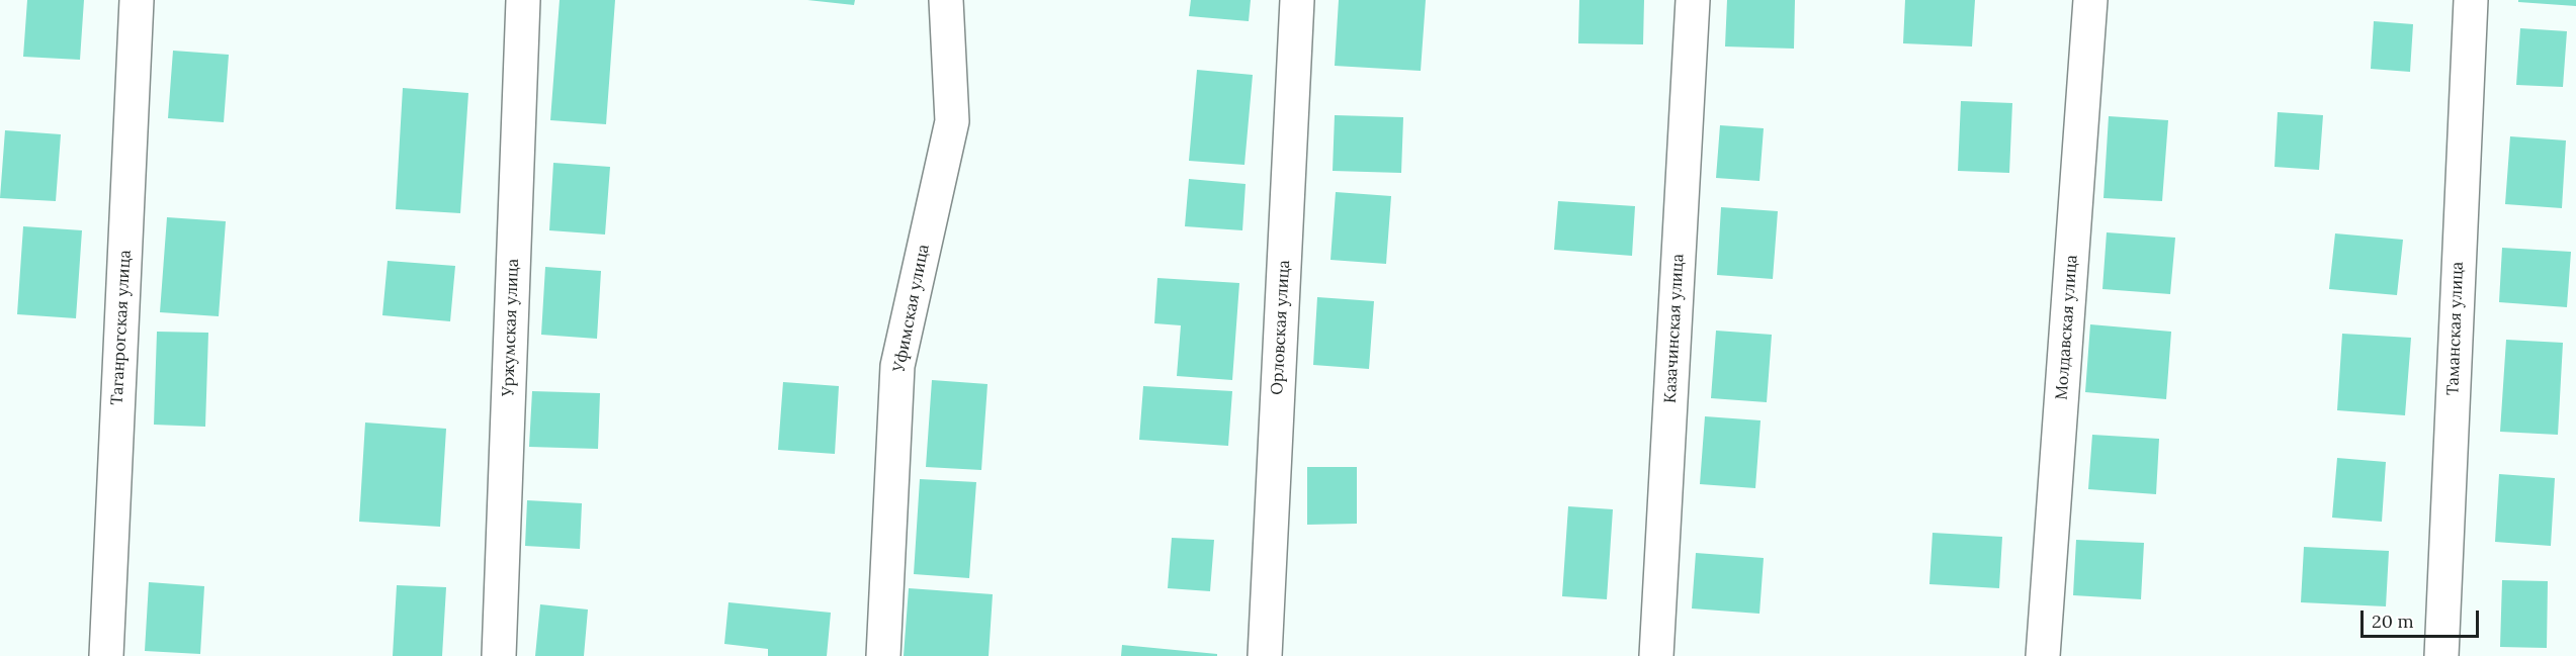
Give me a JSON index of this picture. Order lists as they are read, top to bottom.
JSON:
{
  "streets": {
    "street": [
      "Уфимская улица",
      "Таганрогская улица",
      "Уржумская улица",
      "Орловская улица",
      "Молдавская улица",
      "Казачинская улица",
      "Таманская улица"
    ]
  },
  "scale_bar": "20 m"
}
